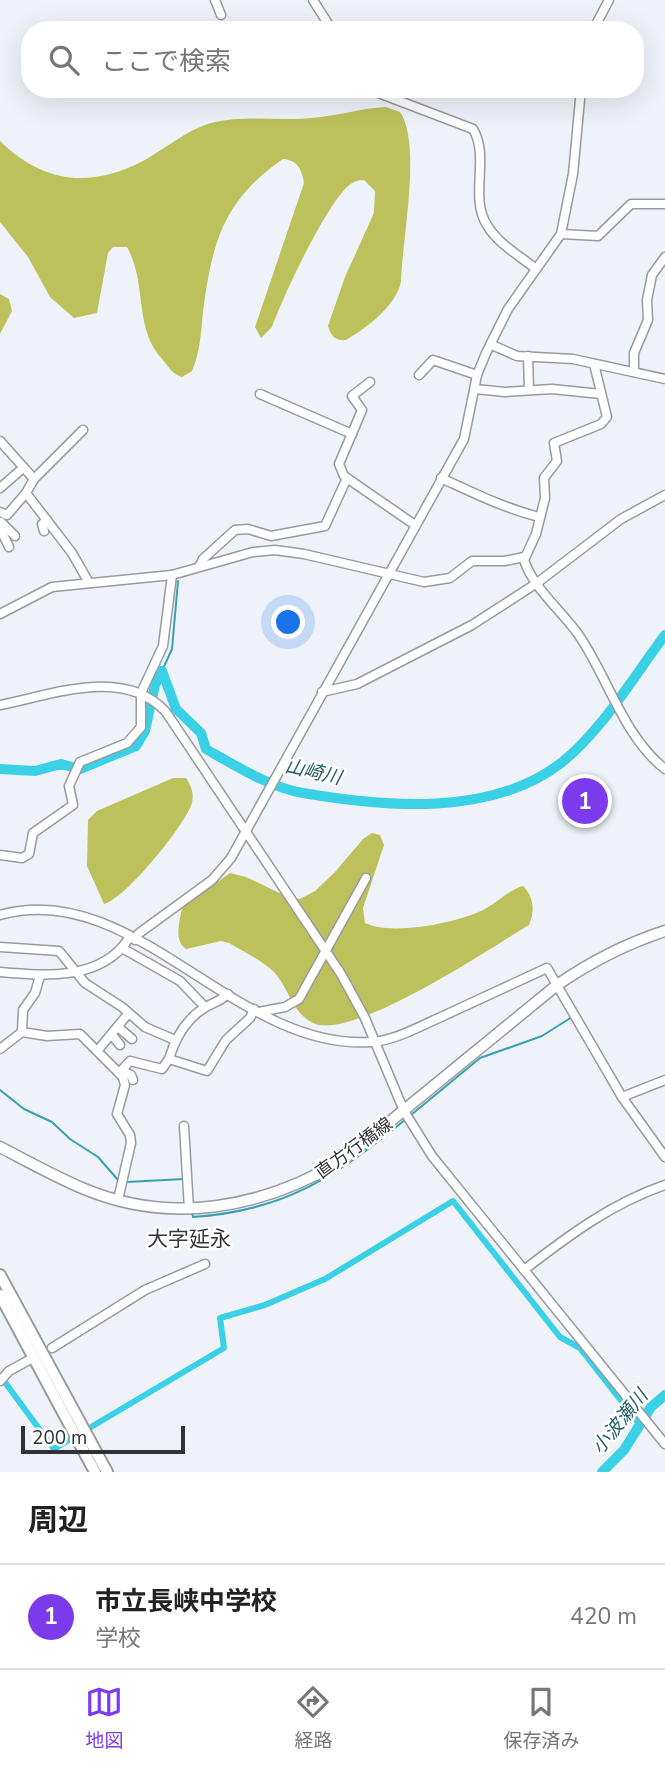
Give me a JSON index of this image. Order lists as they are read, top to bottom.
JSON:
{
  "streets": {
    "main road": ["直方行橋線"]
  },
  "districts": ["大字延永"],
  "water": ["山崎川", "小波瀬川"],
  "scale_bar": "200 m",
  "page": {
    "search": "ここで検索",
    "pins": "1",
    "scale": "200 m",
    "heading": "周辺",
    "list": [
      {
        "mark": "1",
        "name": "市立長峡中学校",
        "note": "学校",
        "value": "420 m"
      }
    ],
    "nav": ["地図", "経路", "保存済み"]
  }
}
